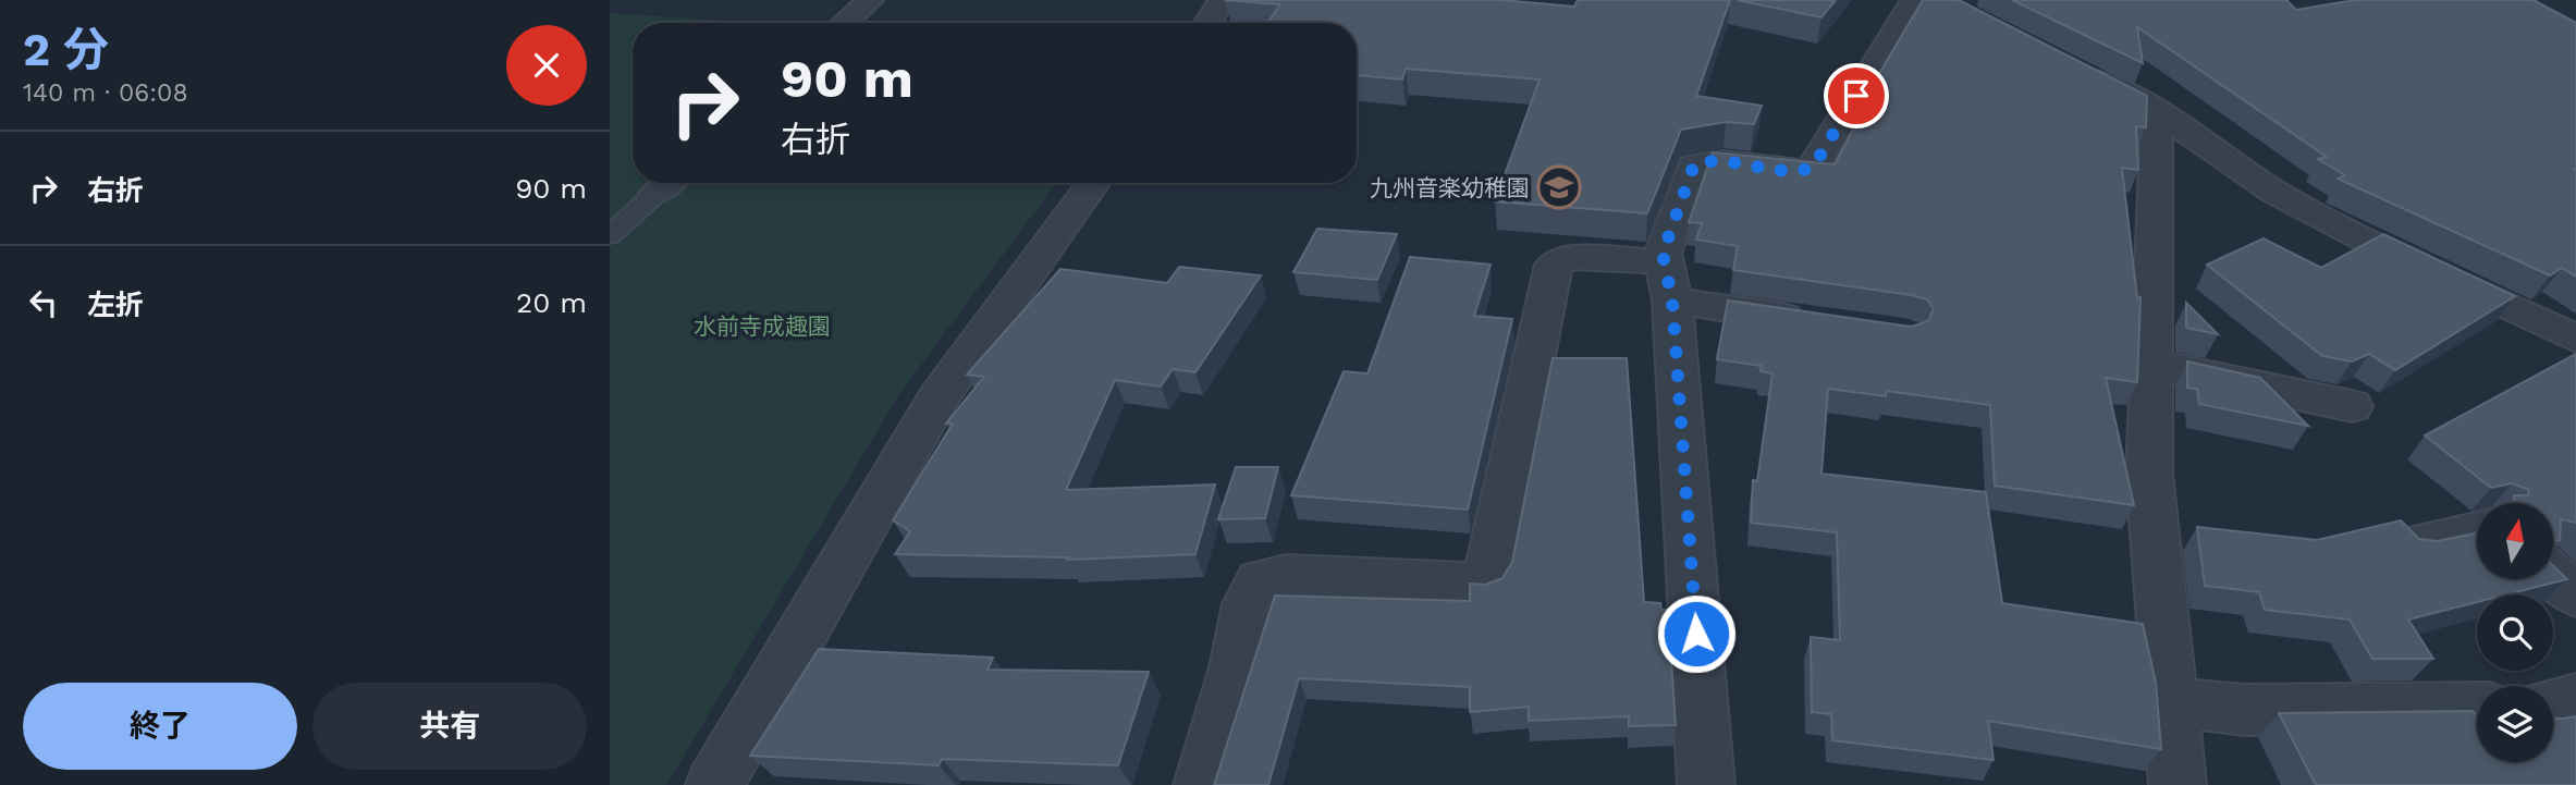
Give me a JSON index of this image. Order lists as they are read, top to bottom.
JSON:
{
  "parks": ["水前寺成趣園"],
  "places": {
    "school or university": ["九州音楽幼稚園"]
  },
  "north": "top",
  "page": {
    "heading": ["2 分", "140 m · 06:08"],
    "turn": ["90 m", "右折"],
    "list": [
      {
        "name": "右折",
        "value": "90 m"
      },
      {
        "name": "左折",
        "value": "20 m"
      }
    ],
    "buttons": ["終了", "共有"]
  }
}
